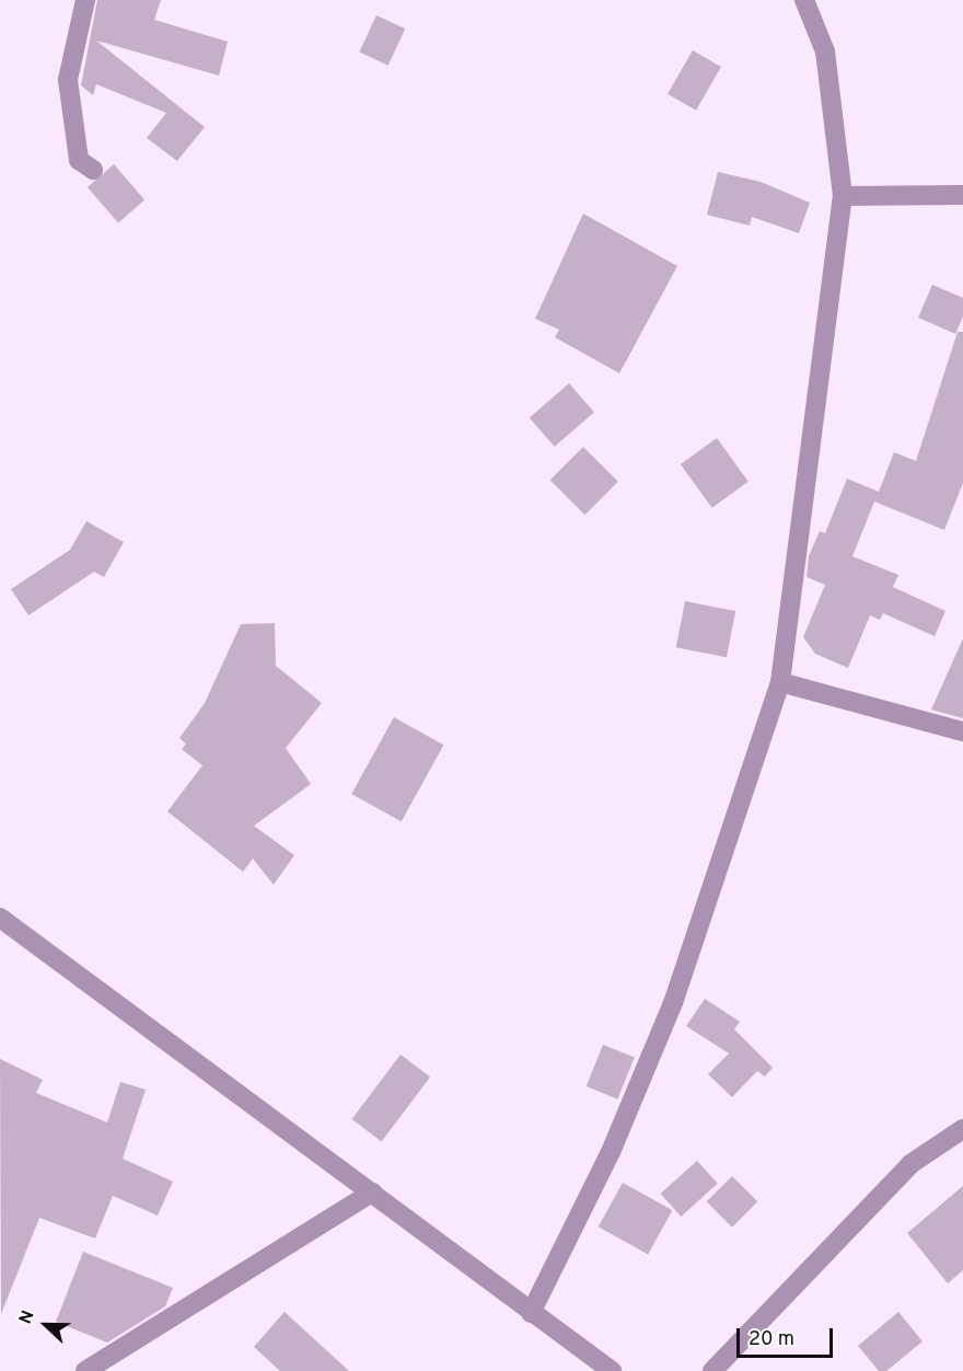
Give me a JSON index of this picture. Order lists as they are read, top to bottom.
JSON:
{
  "scale_bar": "20 m",
  "north": "left"
}
